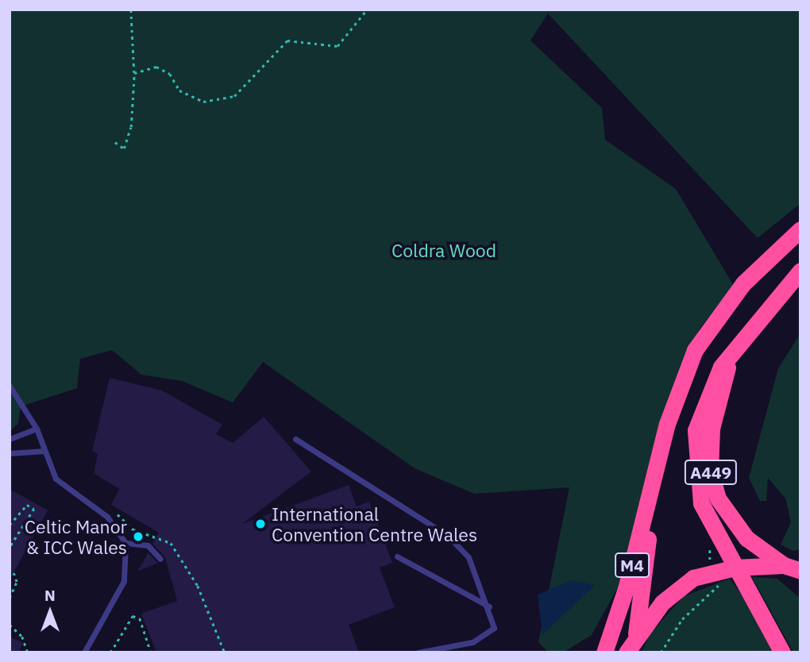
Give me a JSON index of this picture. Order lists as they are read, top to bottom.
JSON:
{
  "streets": {
    "highway": ["A449", "M4"]
  },
  "crossings": [
    ["A449", "M4"]
  ],
  "parks": ["Coldra Wood"],
  "places": ["International Convention Centre Wales", "Celtic Manor & ICC Wales"],
  "north": "top"
}
